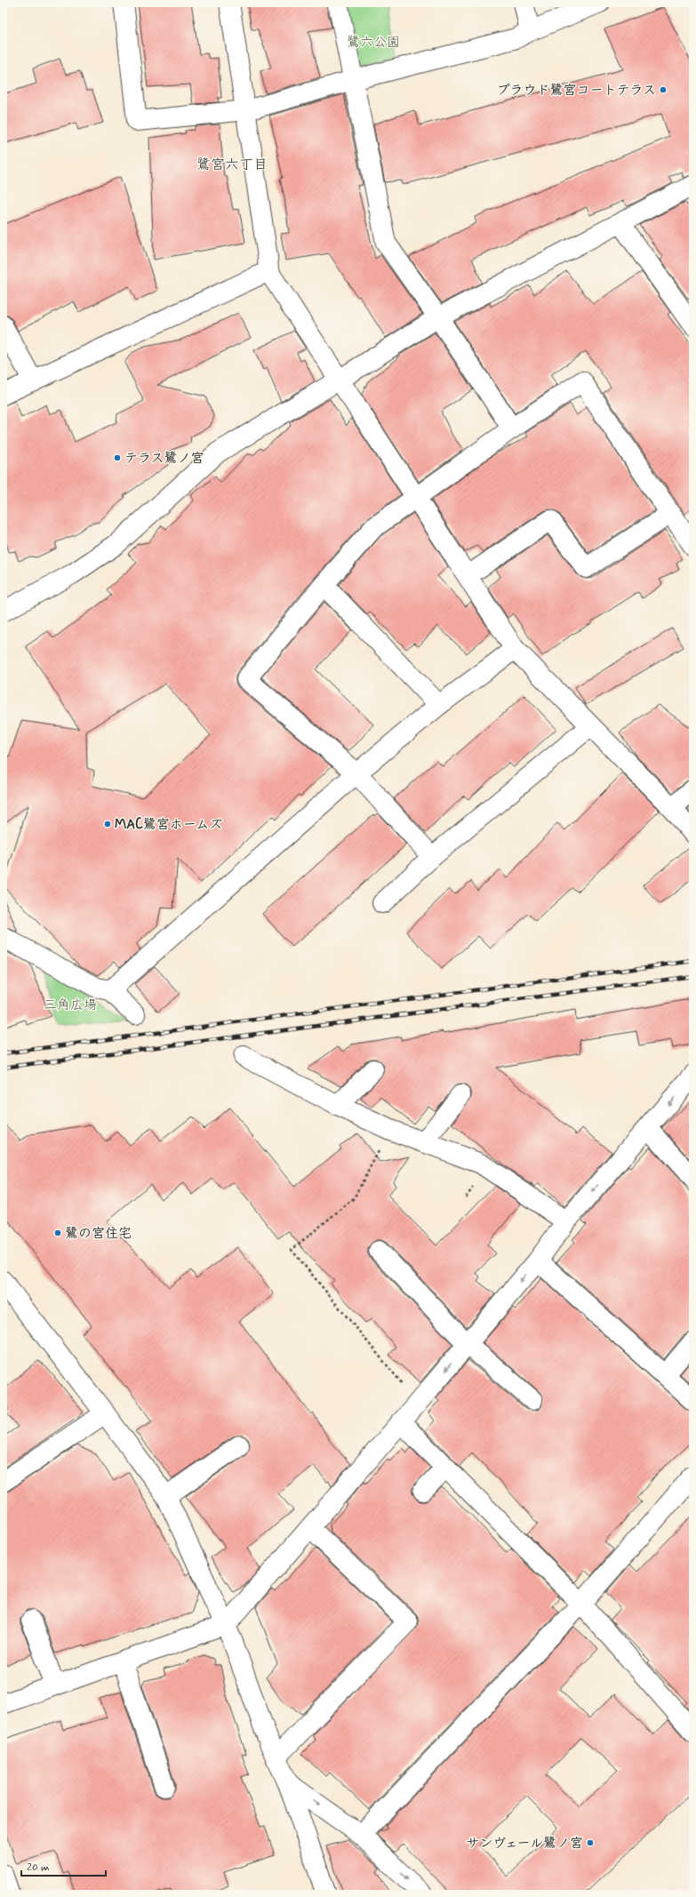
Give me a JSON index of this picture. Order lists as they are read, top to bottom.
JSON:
{
  "districts": ["鷺宮六丁目"],
  "parks": ["鷺六公園", "三角広場"],
  "places": [
    "プラウド鷺宮コートテラス",
    "テラス鷺ノ宮",
    "MAC鷺宮ホームズ",
    "鷺の宮住宅",
    "サンヴェール鷺ノ宮"
  ],
  "scale_bar": "20 m"
}
